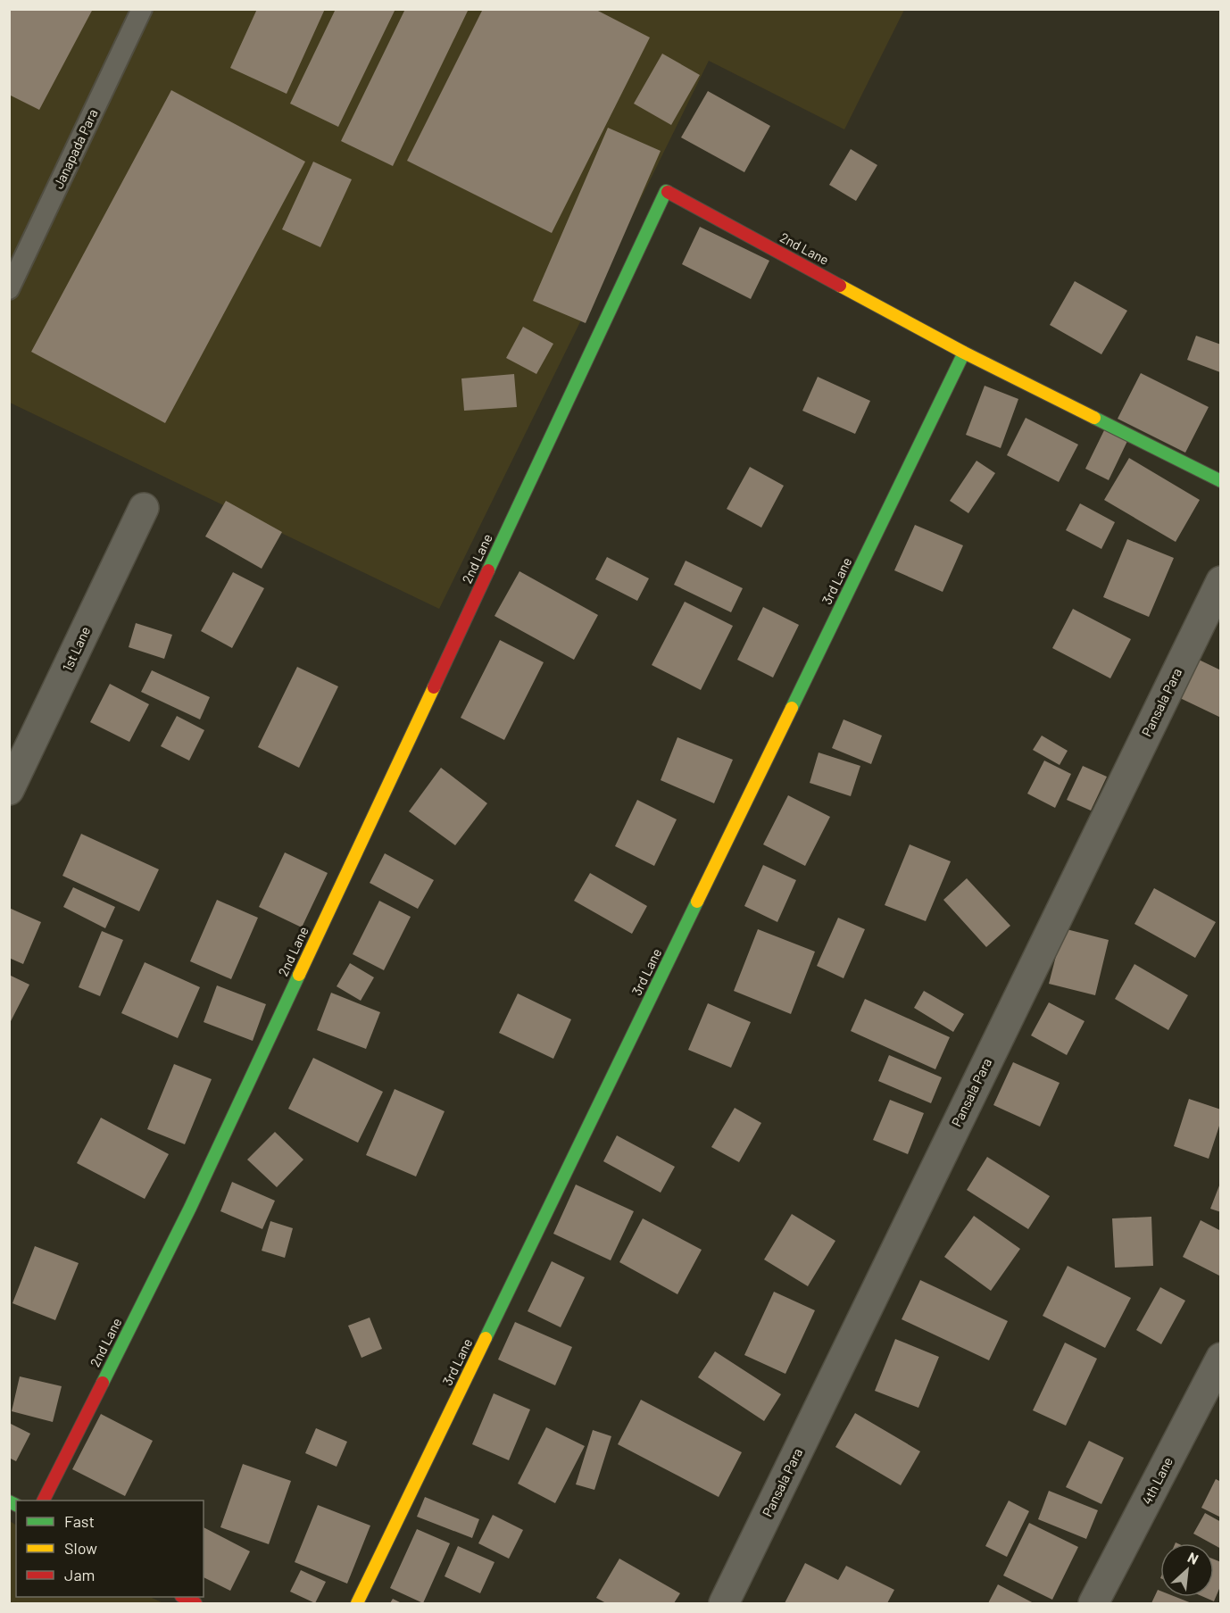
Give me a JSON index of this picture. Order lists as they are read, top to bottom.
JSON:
{
  "streets": {
    "street": [
      "2nd Lane",
      "3rd Lane",
      "1st Lane",
      "Pansala Para",
      "4th Lane"
    ],
    "lane": ["Janapada Para"]
  },
  "crossings": [
    ["2nd Lane", "3rd Lane"]
  ],
  "legend": ["Fast", "Slow", "Jam"],
  "north": "top right"
}
